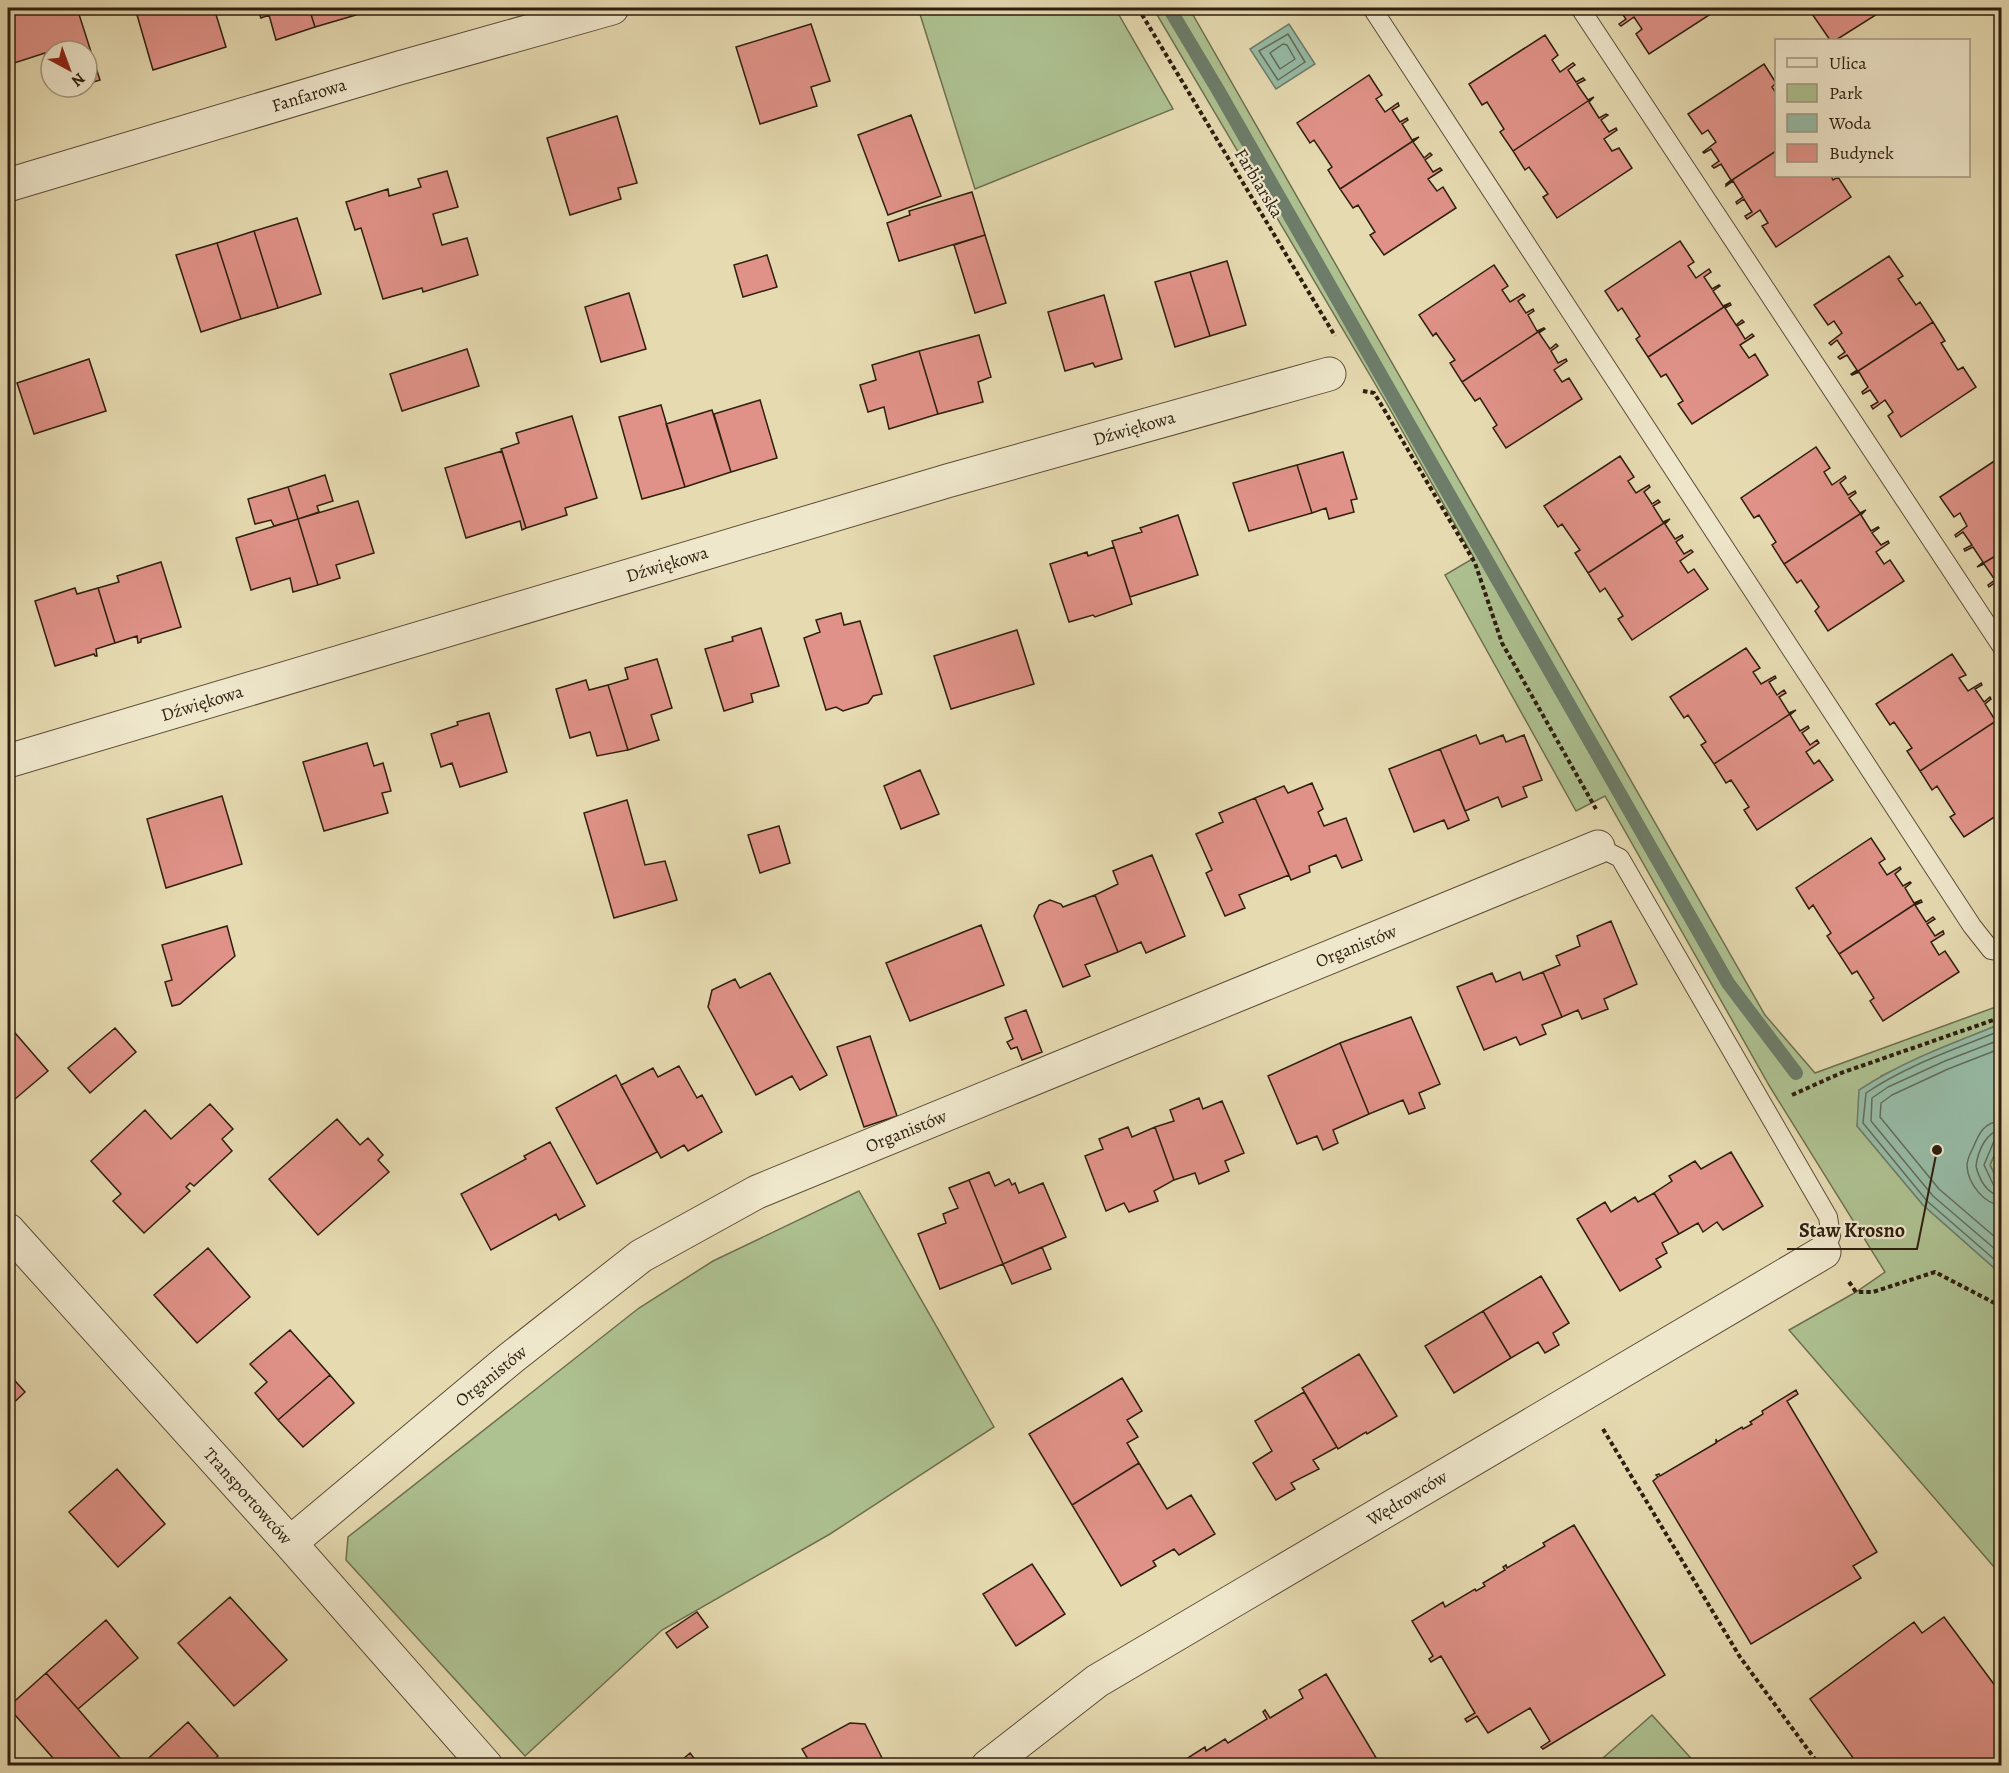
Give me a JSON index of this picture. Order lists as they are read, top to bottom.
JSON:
{
  "streets": {
    "street": [
      "Fanfarowa",
      "Dźwiękowa",
      "Organistów",
      "Transportowców",
      "Wędrowców"
    ],
    "path": ["Farbiarska"]
  },
  "crossings": [
    ["Farbiarska", "Dźwiękowa"],
    ["Farbiarska", "Organistów"],
    ["Organistów", "Transportowców"]
  ],
  "places": ["Staw Krosno"],
  "legend": [
    "Ulica",
    "Park",
    "Woda",
    "Budynek"
  ],
  "north": "bottom right"
}
